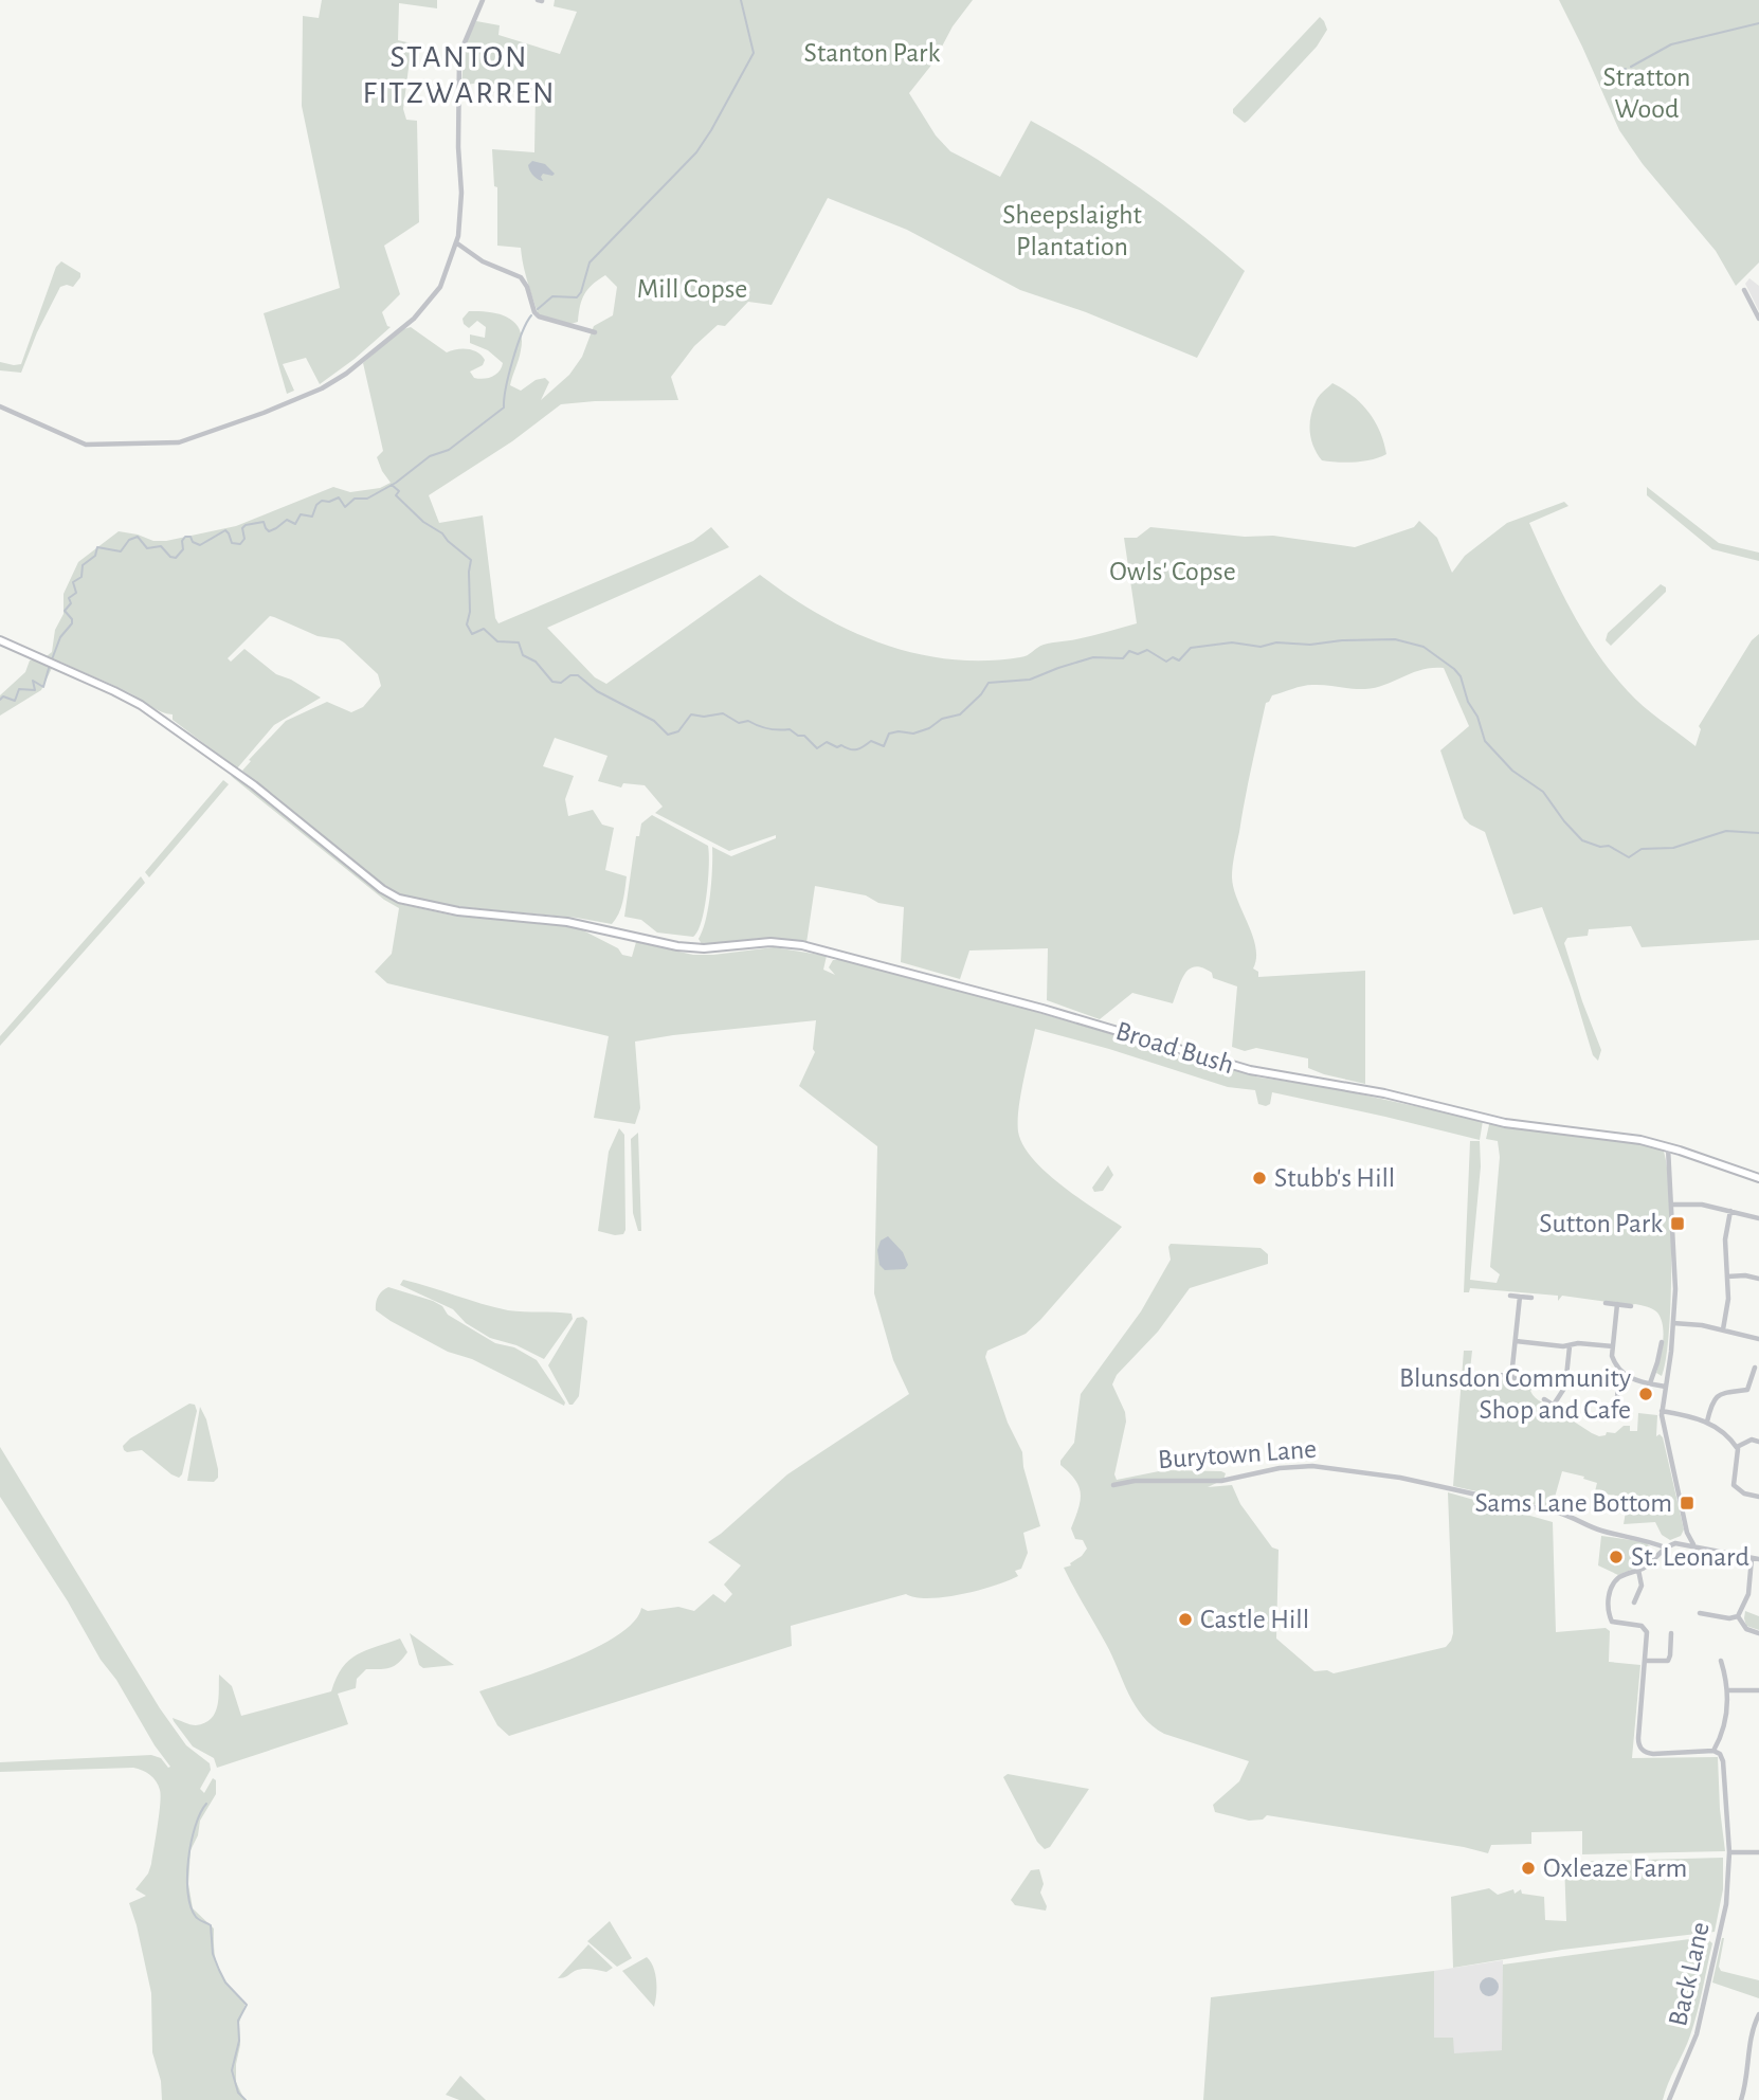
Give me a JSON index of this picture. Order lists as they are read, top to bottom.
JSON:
{
  "streets": {
    "main road": ["Broad Bush"],
    "street": ["Burytown Lane", "Back Lane"]
  },
  "districts": ["STANTON FITZWARREN"],
  "parks": [
    "Stanton Park",
    "Stratton Wood",
    "Sheepslaight Plantation",
    "Mill Copse",
    "Owls' Copse"
  ],
  "places": {
    "other": [
      "Stubb's Hill",
      "Blunsdon Community Shop and Cafe",
      "St. Leonard",
      "Castle Hill",
      "Oxleaze Farm"
    ],
    "transit": ["Sutton Park", "Sams Lane Bottom"]
  }
}
